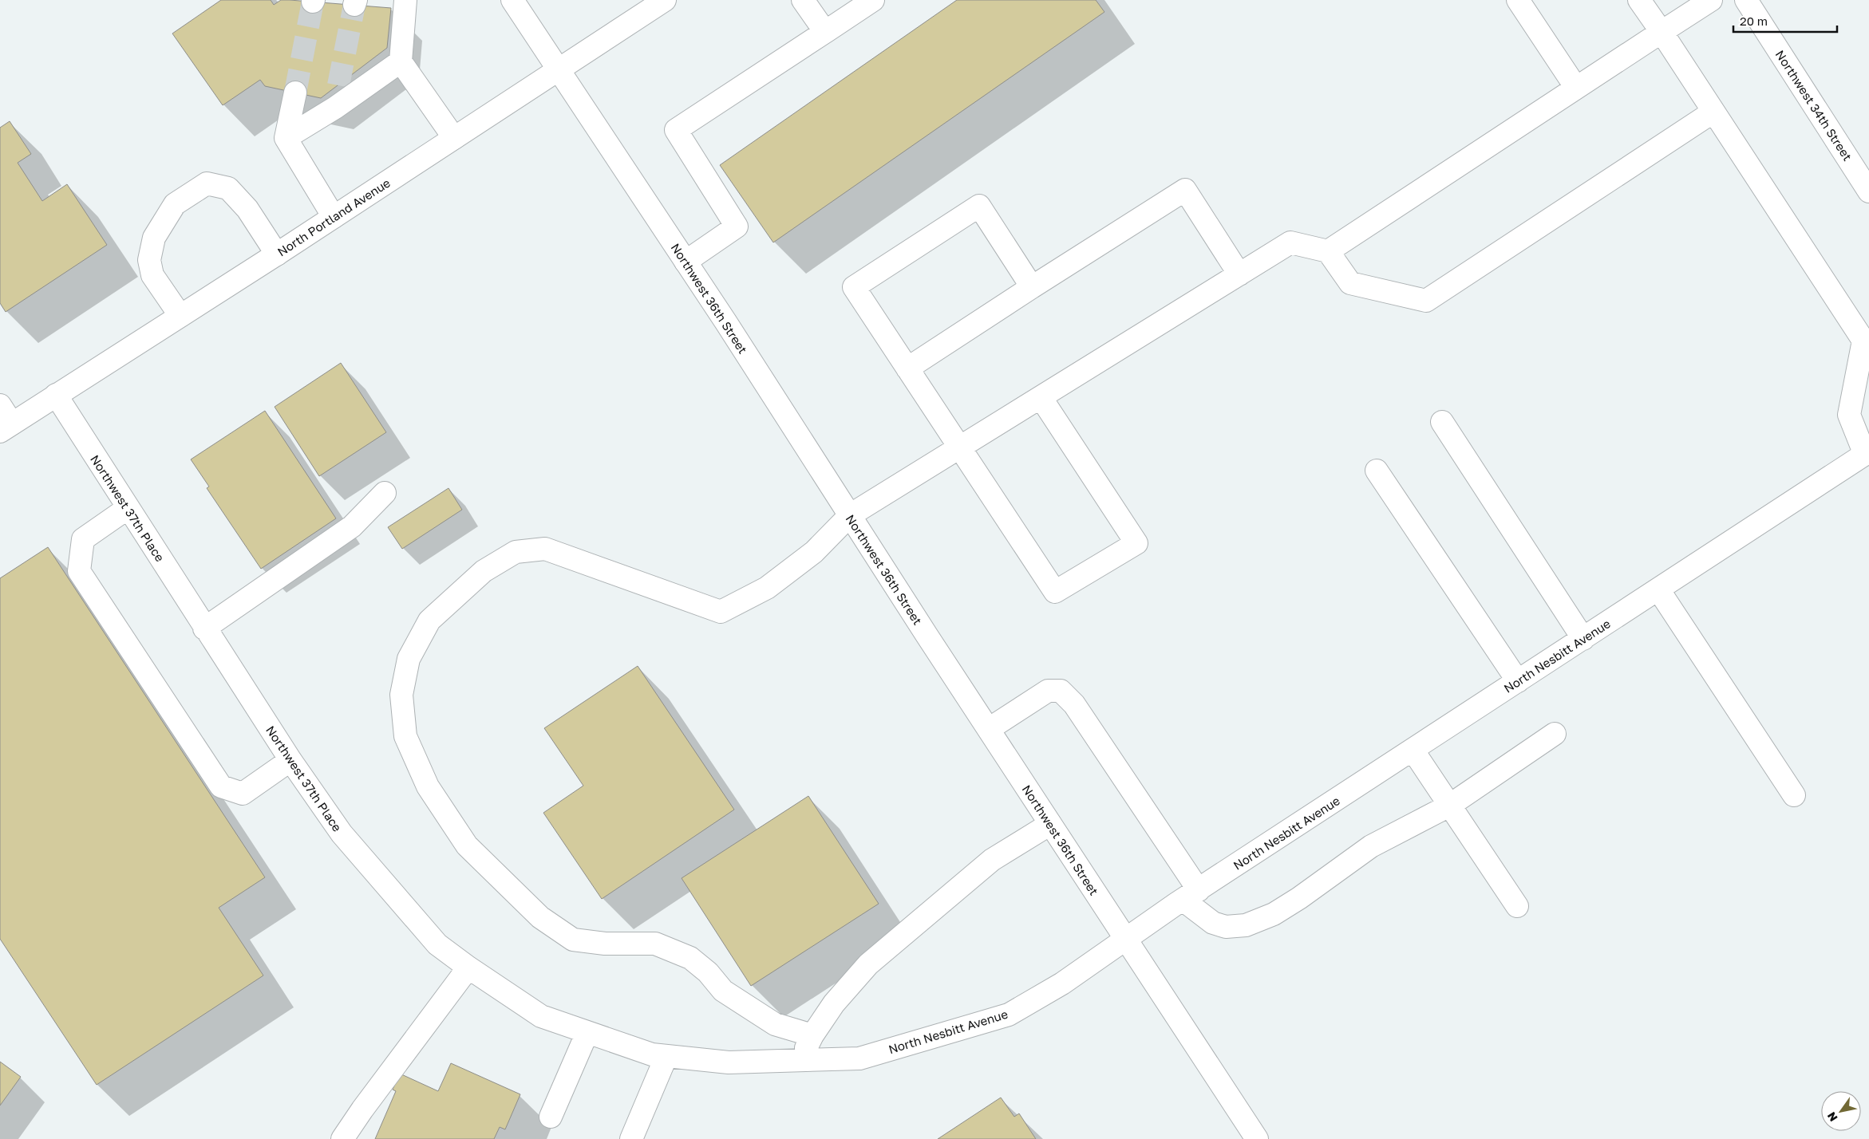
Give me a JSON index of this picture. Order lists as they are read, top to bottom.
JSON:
{
  "streets": {
    "street": [
      "Northwest 34th Street",
      "North Portland Avenue",
      "Northwest 36th Street",
      "Northwest 37th Place",
      "North Nesbitt Avenue"
    ]
  },
  "crossings": [
    ["North Portland Avenue", "Northwest 36th Street"],
    ["North Portland Avenue", "Northwest 37th Place"],
    ["Northwest 36th Street", "North Nesbitt Avenue"],
    ["Northwest 37th Place", "North Nesbitt Avenue"]
  ],
  "scale_bar": "20 m",
  "north": "bottom left"
}
